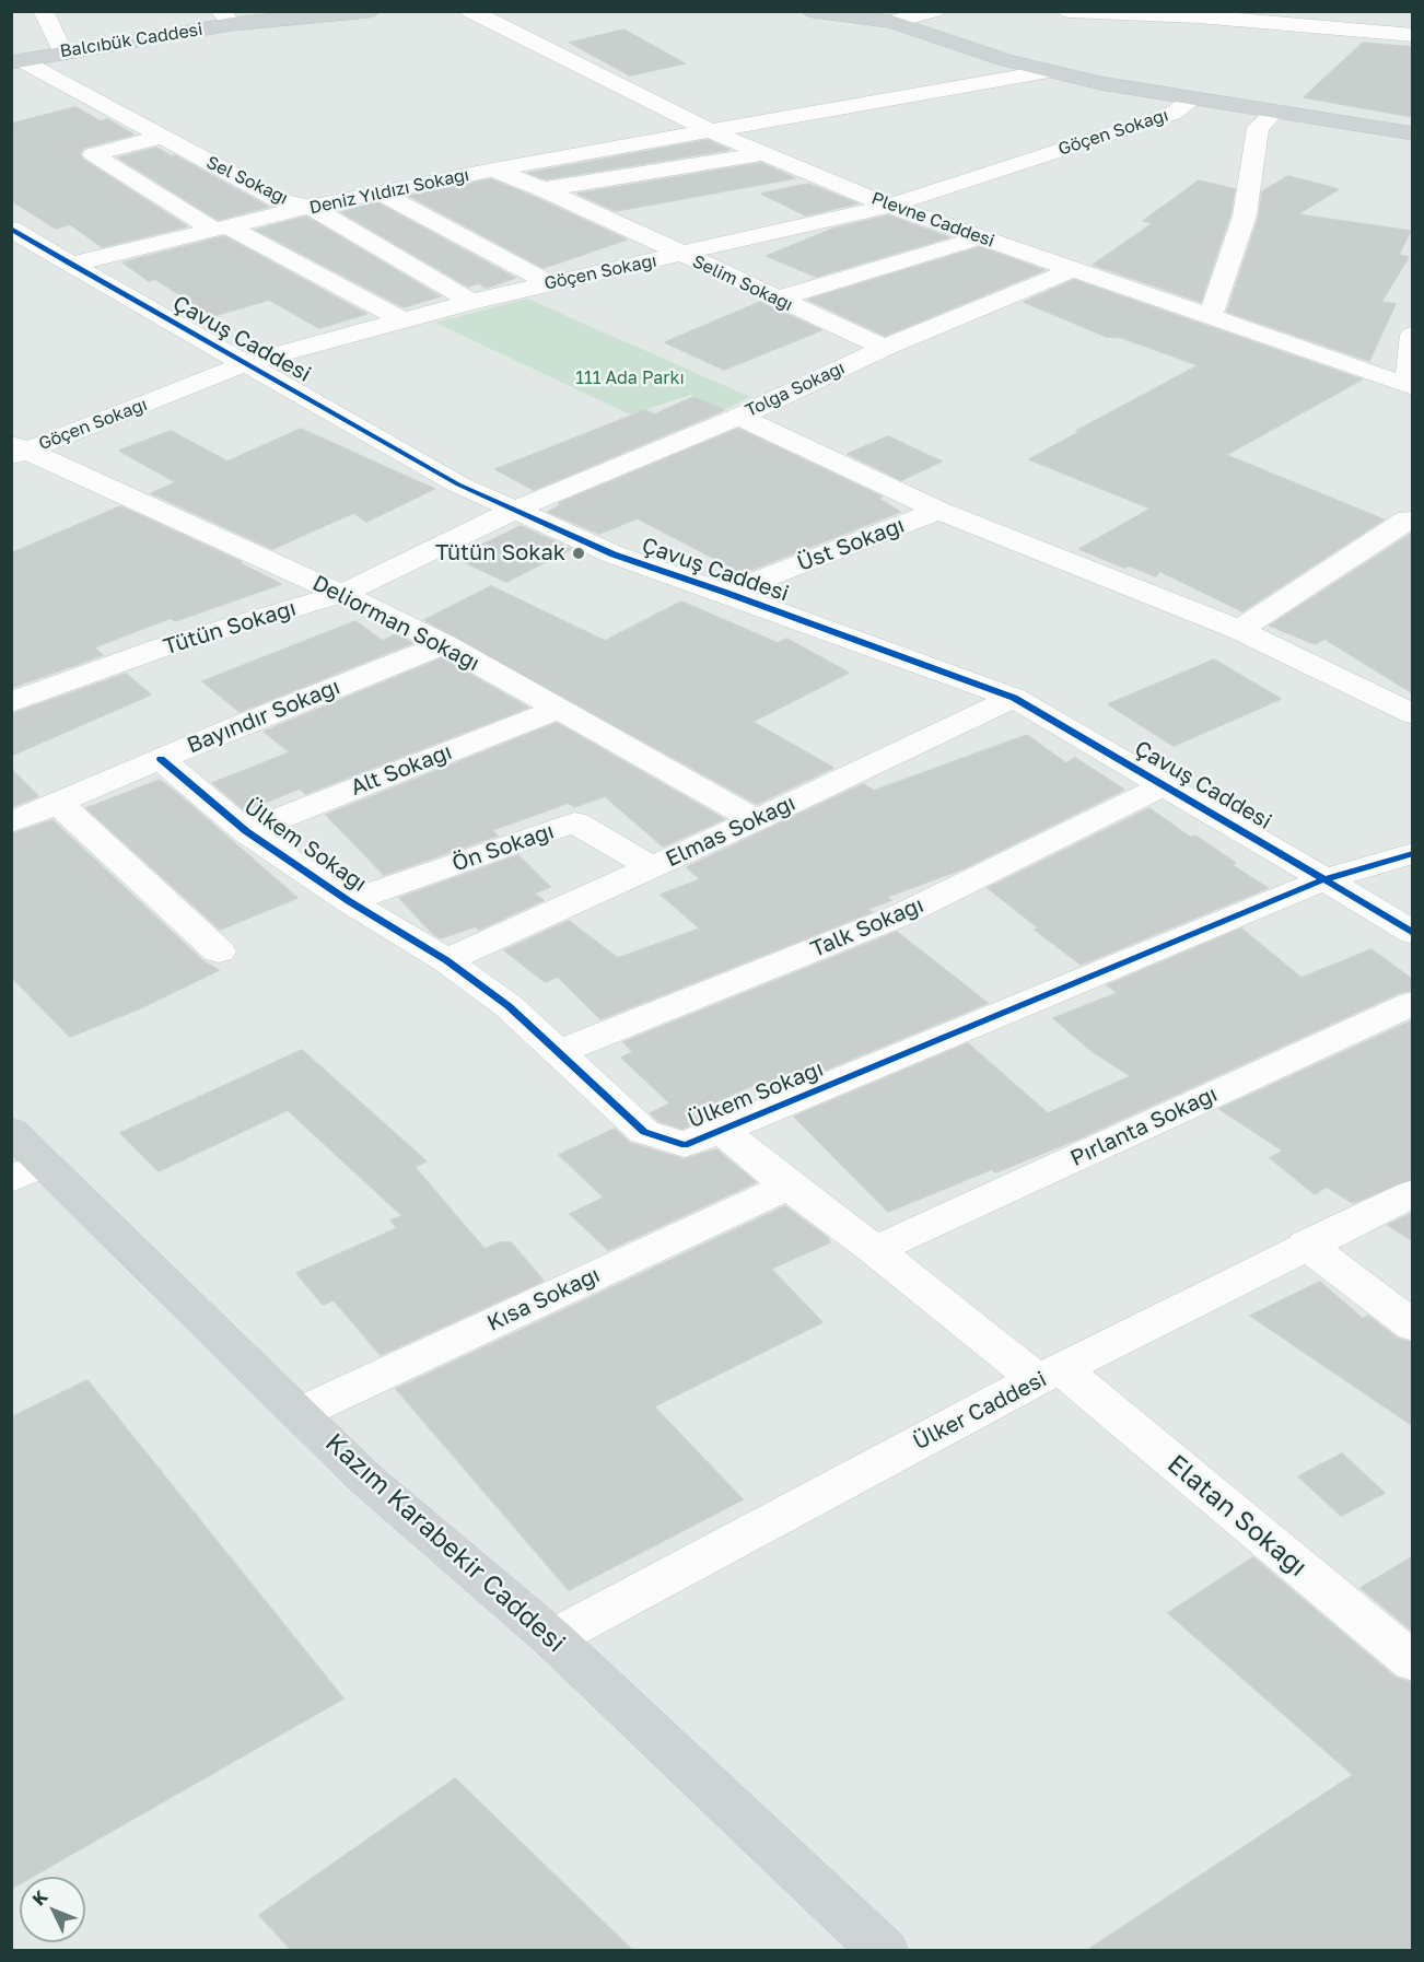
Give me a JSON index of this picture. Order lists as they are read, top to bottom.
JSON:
{
  "streets": {
    "main road": ["Balcıbük Caddesi", "Kazım Karabekir Caddesi"],
    "street": [
      "Göçen Sokağı",
      "Sel Sokağı",
      "Deniz Yıldızı Sokağı",
      "Plevne Caddesi",
      "Selim Sokağı",
      "Çavuş Caddesi",
      "Tolga Sokağı",
      "Üst Sokağı",
      "Deliorman Sokağı",
      "Tütün Sokağı",
      "Bayındır Sokağı",
      "Alt Sokağı",
      "Elmas Sokağı",
      "Ülkem Sokağı",
      "Ön Sokağı",
      "Talk Sokağı",
      "Pırlanta Sokağı",
      "Kısa Sokağı",
      "Ülker Caddesi",
      "Elatan Sokağı"
    ]
  },
  "crossings": [
    ["Balcıbük Caddesi", "Sel Sokağı"],
    ["Göçen Sokağı", "Sel Sokağı"],
    ["Göçen Sokağı", "Plevne Caddesi"],
    ["Göçen Sokağı", "Selim Sokağı"],
    ["Göçen Sokağı", "Çavuş Caddesi"],
    ["Göçen Sokağı", "Deliorman Sokağı"],
    ["Sel Sokağı", "Deniz Yıldızı Sokağı"],
    ["Deniz Yıldızı Sokağı", "Plevne Caddesi"],
    ["Deniz Yıldızı Sokağı", "Selim Sokağı"],
    ["Deniz Yıldızı Sokağı", "Çavuş Caddesi"],
    ["Plevne Caddesi", "Tolga Sokağı"],
    ["Selim Sokağı", "Tolga Sokağı"],
    ["Çavuş Caddesi", "Tolga Sokağı"],
    ["Çavuş Caddesi", "Üst Sokağı"],
    ["Çavuş Caddesi", "Tütün Sokağı"],
    ["Çavuş Caddesi", "Elmas Sokağı"],
    ["Çavuş Caddesi", "Ülkem Sokağı"],
    ["Çavuş Caddesi", "Talk Sokağı"],
    ["Tolga Sokağı", "Tütün Sokağı"],
    ["Deliorman Sokağı", "Tütün Sokağı"],
    ["Deliorman Sokağı", "Bayındır Sokağı"],
    ["Deliorman Sokağı", "Alt Sokağı"],
    ["Deliorman Sokağı", "Elmas Sokağı"],
    ["Bayındır Sokağı", "Ülkem Sokağı"],
    ["Alt Sokağı", "Ülkem Sokağı"],
    ["Elmas Sokağı", "Ülkem Sokağı"],
    ["Elmas Sokağı", "Ön Sokağı"],
    ["Ülkem Sokağı", "Ön Sokağı"],
    ["Ülkem Sokağı", "Talk Sokağı"],
    ["Ülkem Sokağı", "Pırlanta Sokağı"],
    ["Ülkem Sokağı", "Kısa Sokağı"],
    ["Ülkem Sokağı", "Ülker Caddesi"],
    ["Ülkem Sokağı", "Elatan Sokağı"],
    ["Kısa Sokağı", "Kazım Karabekir Caddesi"],
    ["Ülker Caddesi", "Elatan Sokağı"],
    ["Ülker Caddesi", "Kazım Karabekir Caddesi"]
  ],
  "parks": ["111 Ada Parkı"],
  "places": ["Tütün Sokak"],
  "north": "top left"
}
